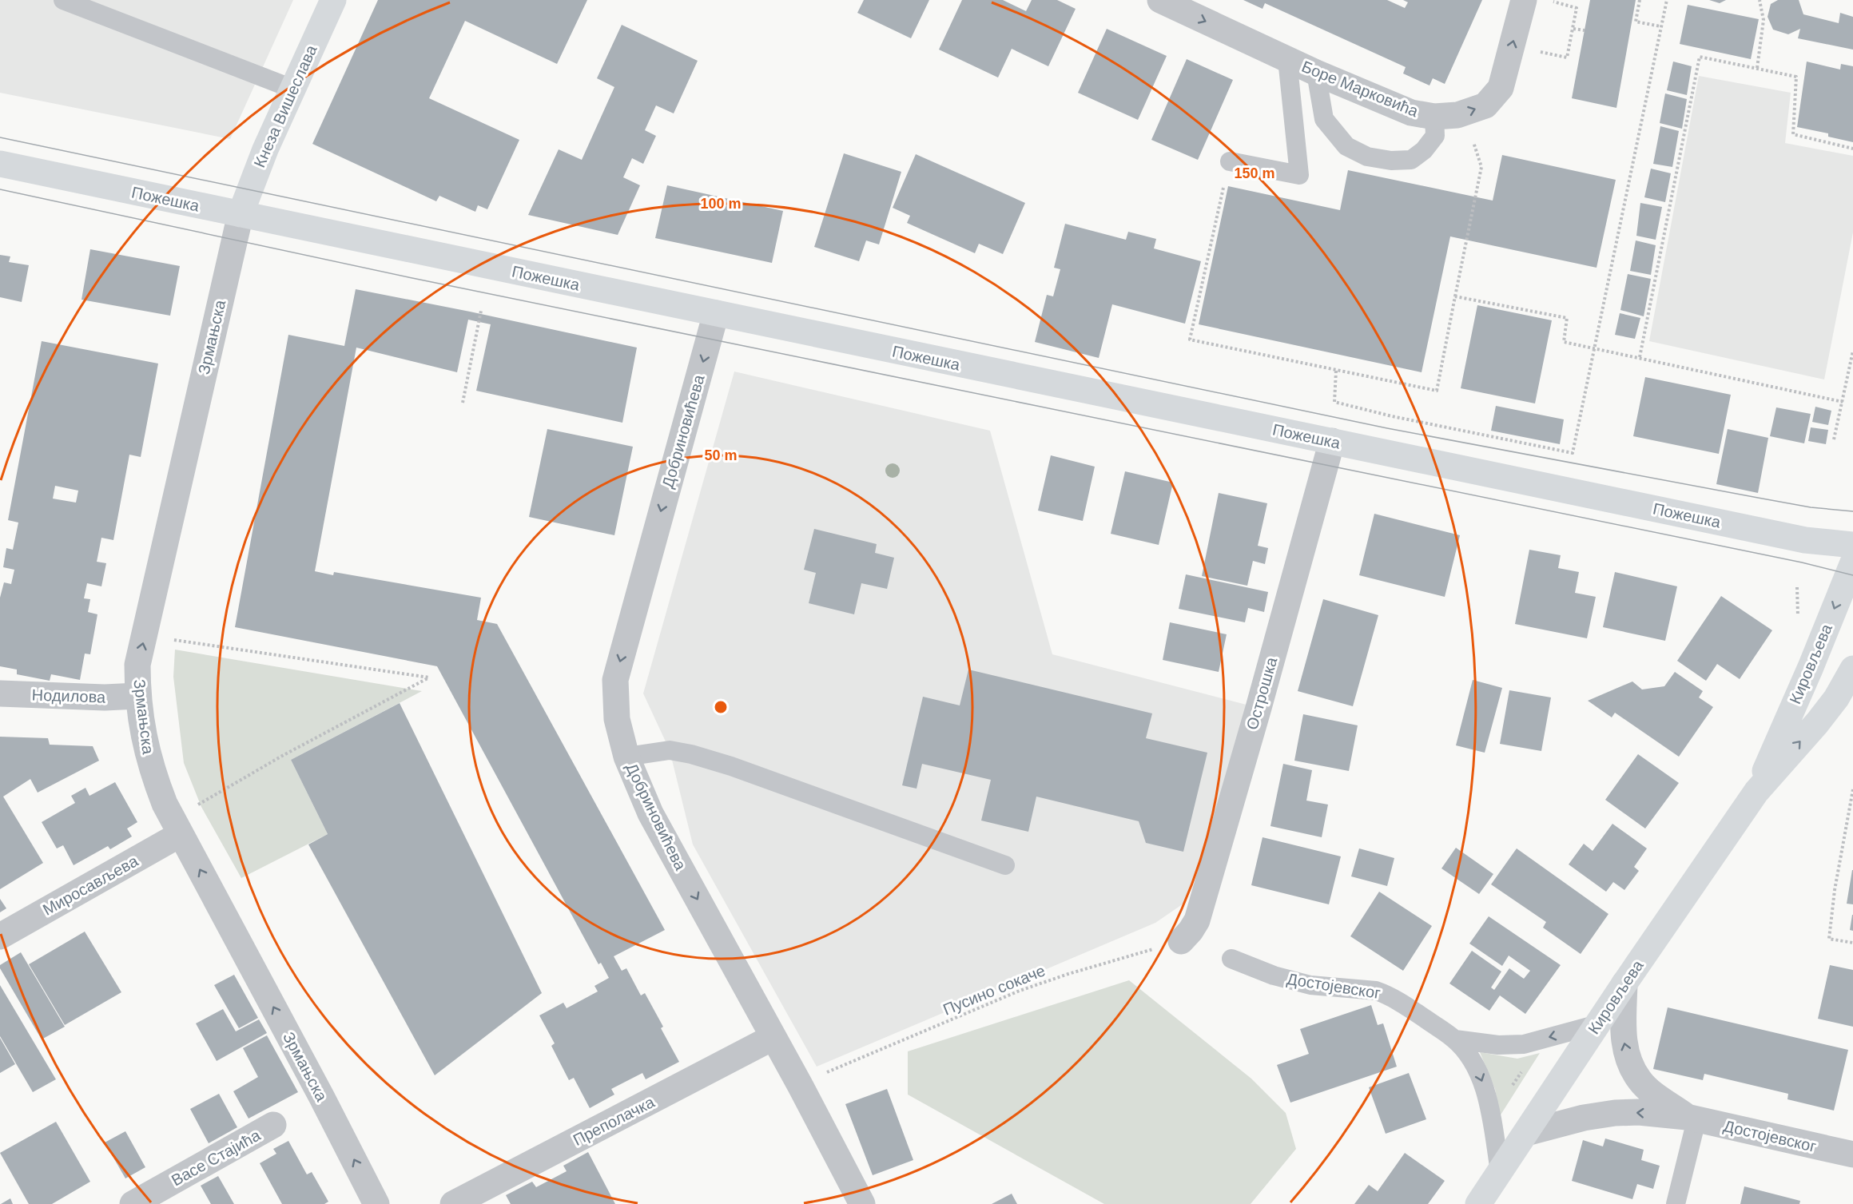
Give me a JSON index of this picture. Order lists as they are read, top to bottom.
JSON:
{
  "streets": {
    "main road": ["Кнеза Вишеслава", "Пожешка", "Кировљева"],
    "street": [
      "Боре Марковића",
      "Зрмањска",
      "Добриновићева",
      "Острошка",
      "Нодилова",
      "Миросављева",
      "Достојевског",
      "Преполачка",
      "Васе Стајића"
    ],
    "path": ["Пусино сокаче"]
  },
  "crossings": [
    ["Кнеза Вишеслава", "Пожешка"],
    ["Кнеза Вишеслава", "Зрмањска"],
    ["Пожешка", "Зрмањска"],
    ["Пожешка", "Добриновићева"],
    ["Пожешка", "Острошка"],
    ["Зрмањска", "Нодилова"],
    ["Зрмањска", "Миросављева"],
    ["Добриновићева", "Преполачка"],
    ["Кировљева", "Достојевског"],
    ["Острошка", "Пусино сокаче"]
  ],
  "one_way": ["Зрмањска", "Добриновићева"],
  "rings": ["150 m", "100 m", "50 m"]
}
